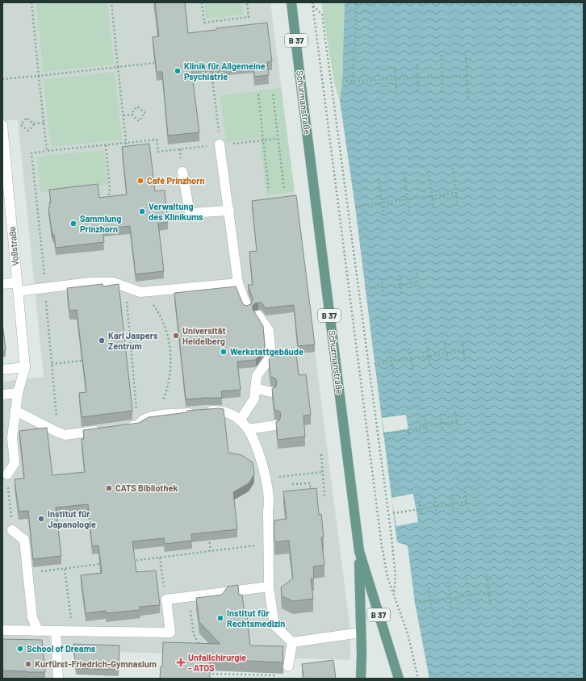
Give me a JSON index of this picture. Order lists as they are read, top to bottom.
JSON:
{
  "streets": {
    "main road": ["B 37", "Schurmanstraße"],
    "street": ["Voßstraße"]
  },
  "places": {
    "other": [
      "Klinik für Allgemeine Psychiatrie",
      "Café Prinzhorn",
      "Verwaltung des Klinikums",
      "Sammlung Prinzhorn",
      "Universität Heidelberg",
      "Karl Jaspers Zentrum",
      "Werkstattgebäude",
      "CATS Bibliothek",
      "Institut für Japanologie",
      "Institut für Rechtsmedizin",
      "School of Dreams",
      "Kurfürst-Friedrich-Gymnasium"
    ],
    "health": ["Unfallchirurgie - ATOS"]
  }
}
